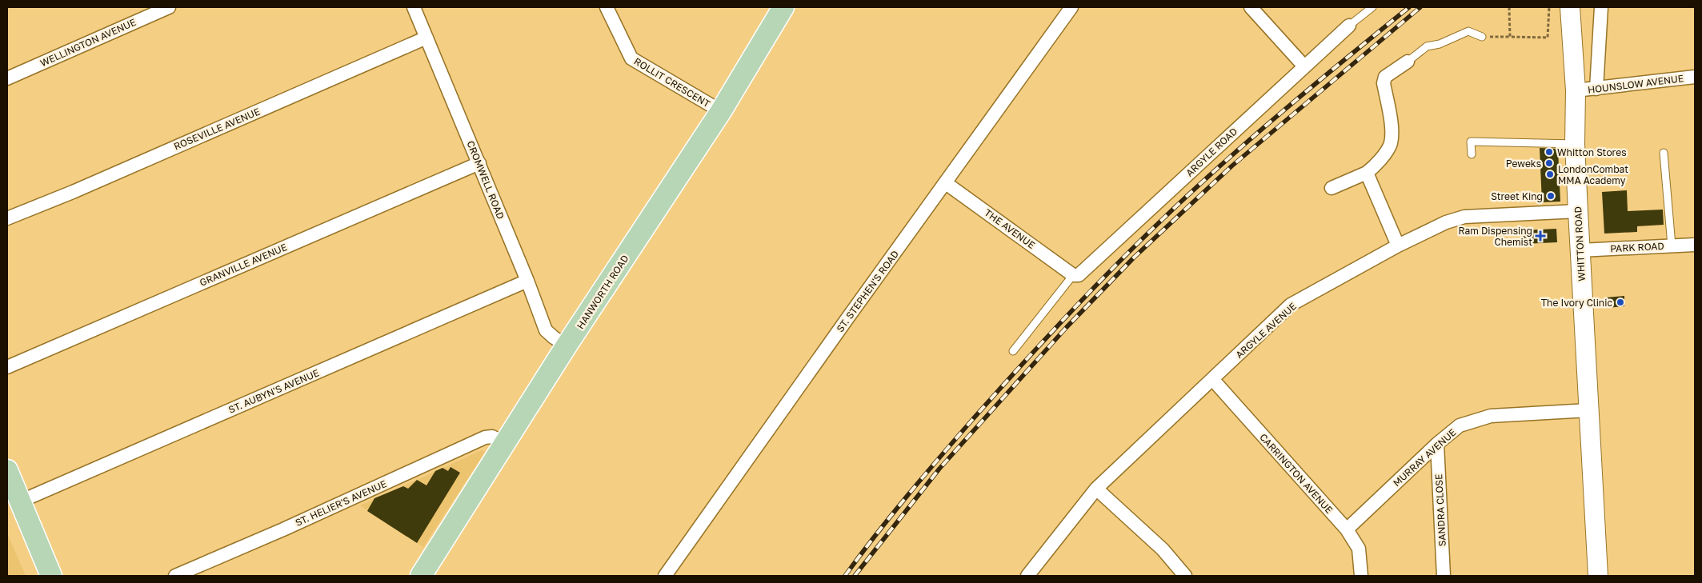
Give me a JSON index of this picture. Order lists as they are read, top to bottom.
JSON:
{
  "streets": {
    "main road": ["WHITTON ROAD", "HANWORTH ROAD"],
    "street": [
      "WELLINGTON AVENUE",
      "ROLLIT CRESCENT",
      "HOUNSLOW AVENUE",
      "ROSEVILLE AVENUE",
      "ARGYLE ROAD",
      "CROMWELL ROAD",
      "THE AVENUE",
      "PARK ROAD",
      "GRANVILLE AVENUE",
      "ST. STEPHEN'S ROAD",
      "ARGYLE AVENUE",
      "ST. AUBYN'S AVENUE",
      "MURRAY AVENUE",
      "CARRINGTON AVENUE",
      "ST. HELIER'S AVENUE",
      "SANDRA CLOSE"
    ]
  },
  "crossings": [
    ["ROLLIT CRESCENT", "HANWORTH ROAD"],
    ["HOUNSLOW AVENUE", "WHITTON ROAD"],
    ["ROSEVILLE AVENUE", "CROMWELL ROAD"],
    ["ARGYLE ROAD", "THE AVENUE"],
    ["CROMWELL ROAD", "GRANVILLE AVENUE"],
    ["CROMWELL ROAD", "HANWORTH ROAD"],
    ["CROMWELL ROAD", "ST. AUBYN'S AVENUE"],
    ["THE AVENUE", "ST. STEPHEN'S ROAD"],
    ["WHITTON ROAD", "PARK ROAD"],
    ["WHITTON ROAD", "ARGYLE AVENUE"],
    ["WHITTON ROAD", "MURRAY AVENUE"],
    ["HANWORTH ROAD", "ST. HELIER'S AVENUE"],
    ["ARGYLE AVENUE", "CARRINGTON AVENUE"],
    ["MURRAY AVENUE", "CARRINGTON AVENUE"],
    ["MURRAY AVENUE", "SANDRA CLOSE"]
  ],
  "places": {
    "other": [
      "Whitton Stores",
      "Peweks",
      "LondonCombat MMA Academy",
      "Street King",
      "The Ivory Clinic"
    ],
    "health": ["Ram Dispensing Chemist"]
  }
}
